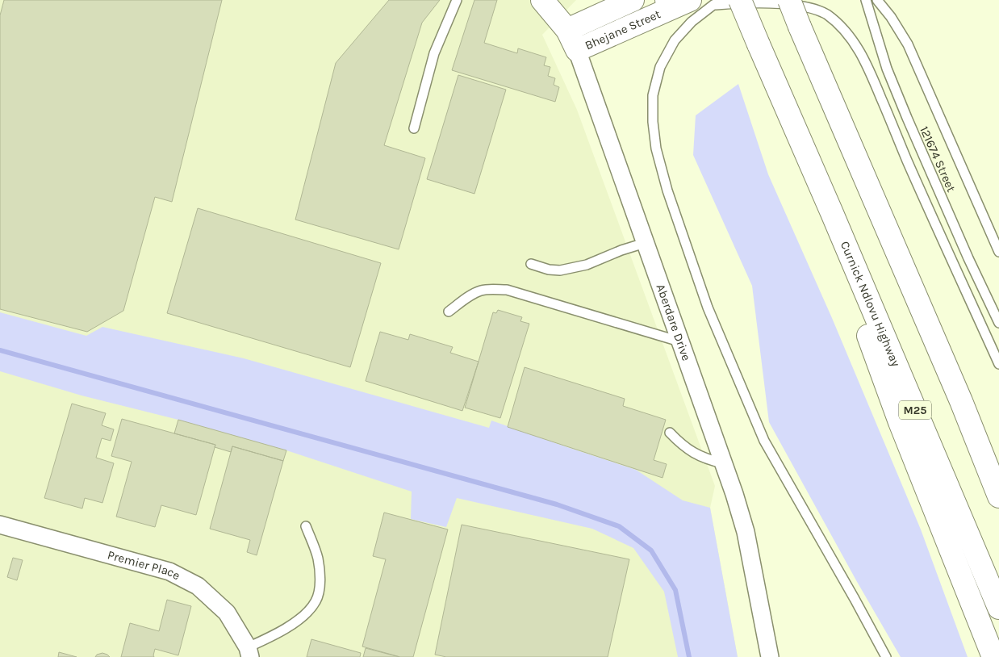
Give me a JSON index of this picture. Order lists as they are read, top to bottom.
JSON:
{
  "streets": {
    "main road": [
      "Bhejane Street",
      "Curnick Ndlovu Highway",
      "Aberdare Drive",
      "M25"
    ],
    "street": ["Premier Place"],
    "lane": ["121674 Street"]
  },
  "crossings": [
    ["Bhejane Street", "Aberdare Drive"]
  ]
}
